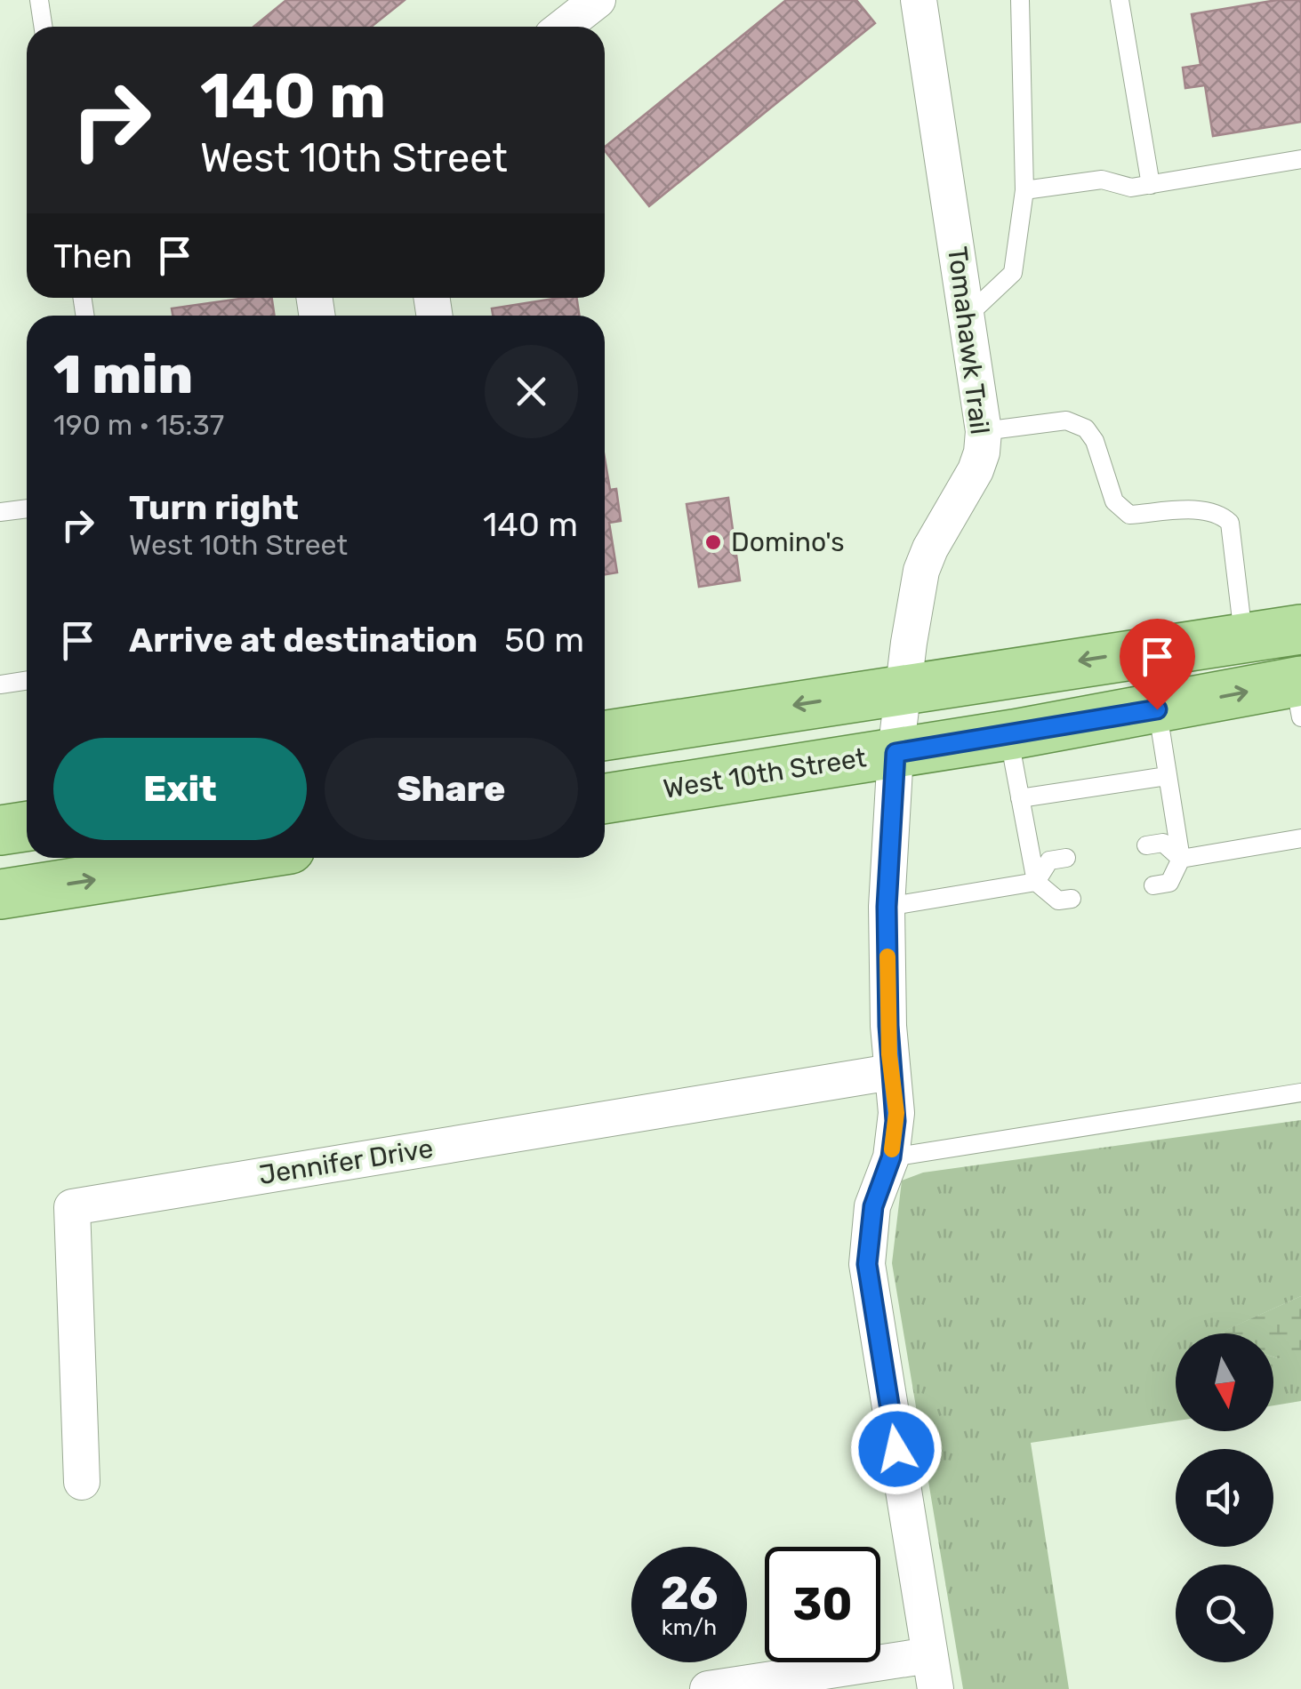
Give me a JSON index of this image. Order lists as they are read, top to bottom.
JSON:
{
  "streets": {
    "main road": ["West 10th Street"],
    "street": ["Tomahawk Trail", "Jennifer Drive"]
  },
  "crossings": [
    ["Tomahawk Trail", "West 10th Street"],
    ["Tomahawk Trail", "Jennifer Drive"]
  ],
  "places": ["Domino's"],
  "north": "bottom",
  "page": {
    "turn": ["140 m", "West 10th Street"],
    "then": "Then",
    "heading": ["1 min", "190 m · 15:37"],
    "list": [
      {
        "name": "Turn right",
        "note": "West 10th Street",
        "value": "140 m"
      },
      {
        "name": "Arrive at destination",
        "value": "50 m"
      }
    ],
    "buttons": ["Exit", "Share"],
    "speed": "26 km/h",
    "limit": "30"
  }
}
